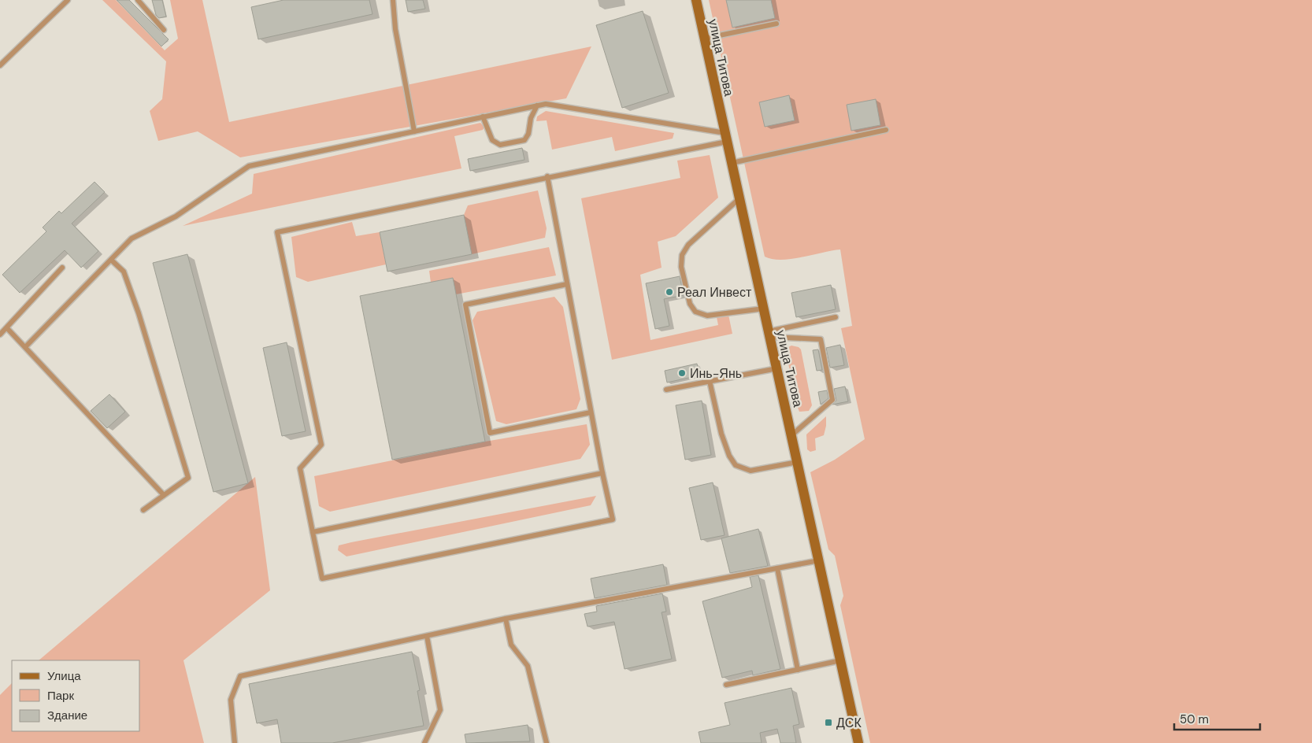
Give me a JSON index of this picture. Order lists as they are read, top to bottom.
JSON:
{
  "streets": {
    "main road": ["улица Титова"]
  },
  "places": {
    "other": ["Реал Инвест", "Инь-Янь"],
    "transit": ["ДСК"]
  },
  "legend": ["Улица", "Парк", "Здание"],
  "scale_bar": "50 m"
}
